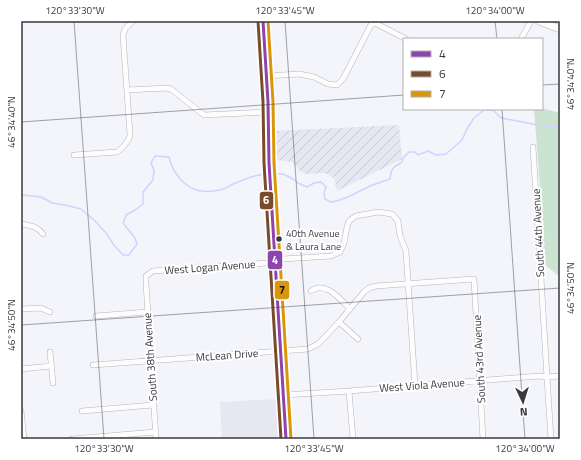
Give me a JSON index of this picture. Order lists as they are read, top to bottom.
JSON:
{
  "streets": {
    "street": [
      "South 44th Avenue",
      "West Logan Avenue",
      "McLean Drive",
      "South 38th Avenue",
      "South 43rd Avenue",
      "West Viola Avenue"
    ]
  },
  "crossings": [
    ["South 44th Avenue", "West Viola Avenue"],
    ["West Logan Avenue", "McLean Drive"],
    ["West Logan Avenue", "South 38th Avenue"],
    ["McLean Drive", "South 38th Avenue"],
    ["McLean Drive", "South 43rd Avenue"],
    ["South 43rd Avenue", "West Viola Avenue"]
  ],
  "places": ["40th Avenue & Laura Lane"],
  "lines": ["transit line 4", "transit line 6", "transit line 7"],
  "legend": ["4", "6", "7"],
  "north": "bottom",
  "coordinates": [
    "120°33'30\"W",
    "120°33'45\"W",
    "120°34'00\"W",
    "46°34'40\"N",
    "46°34'50\"N"
  ]
}
